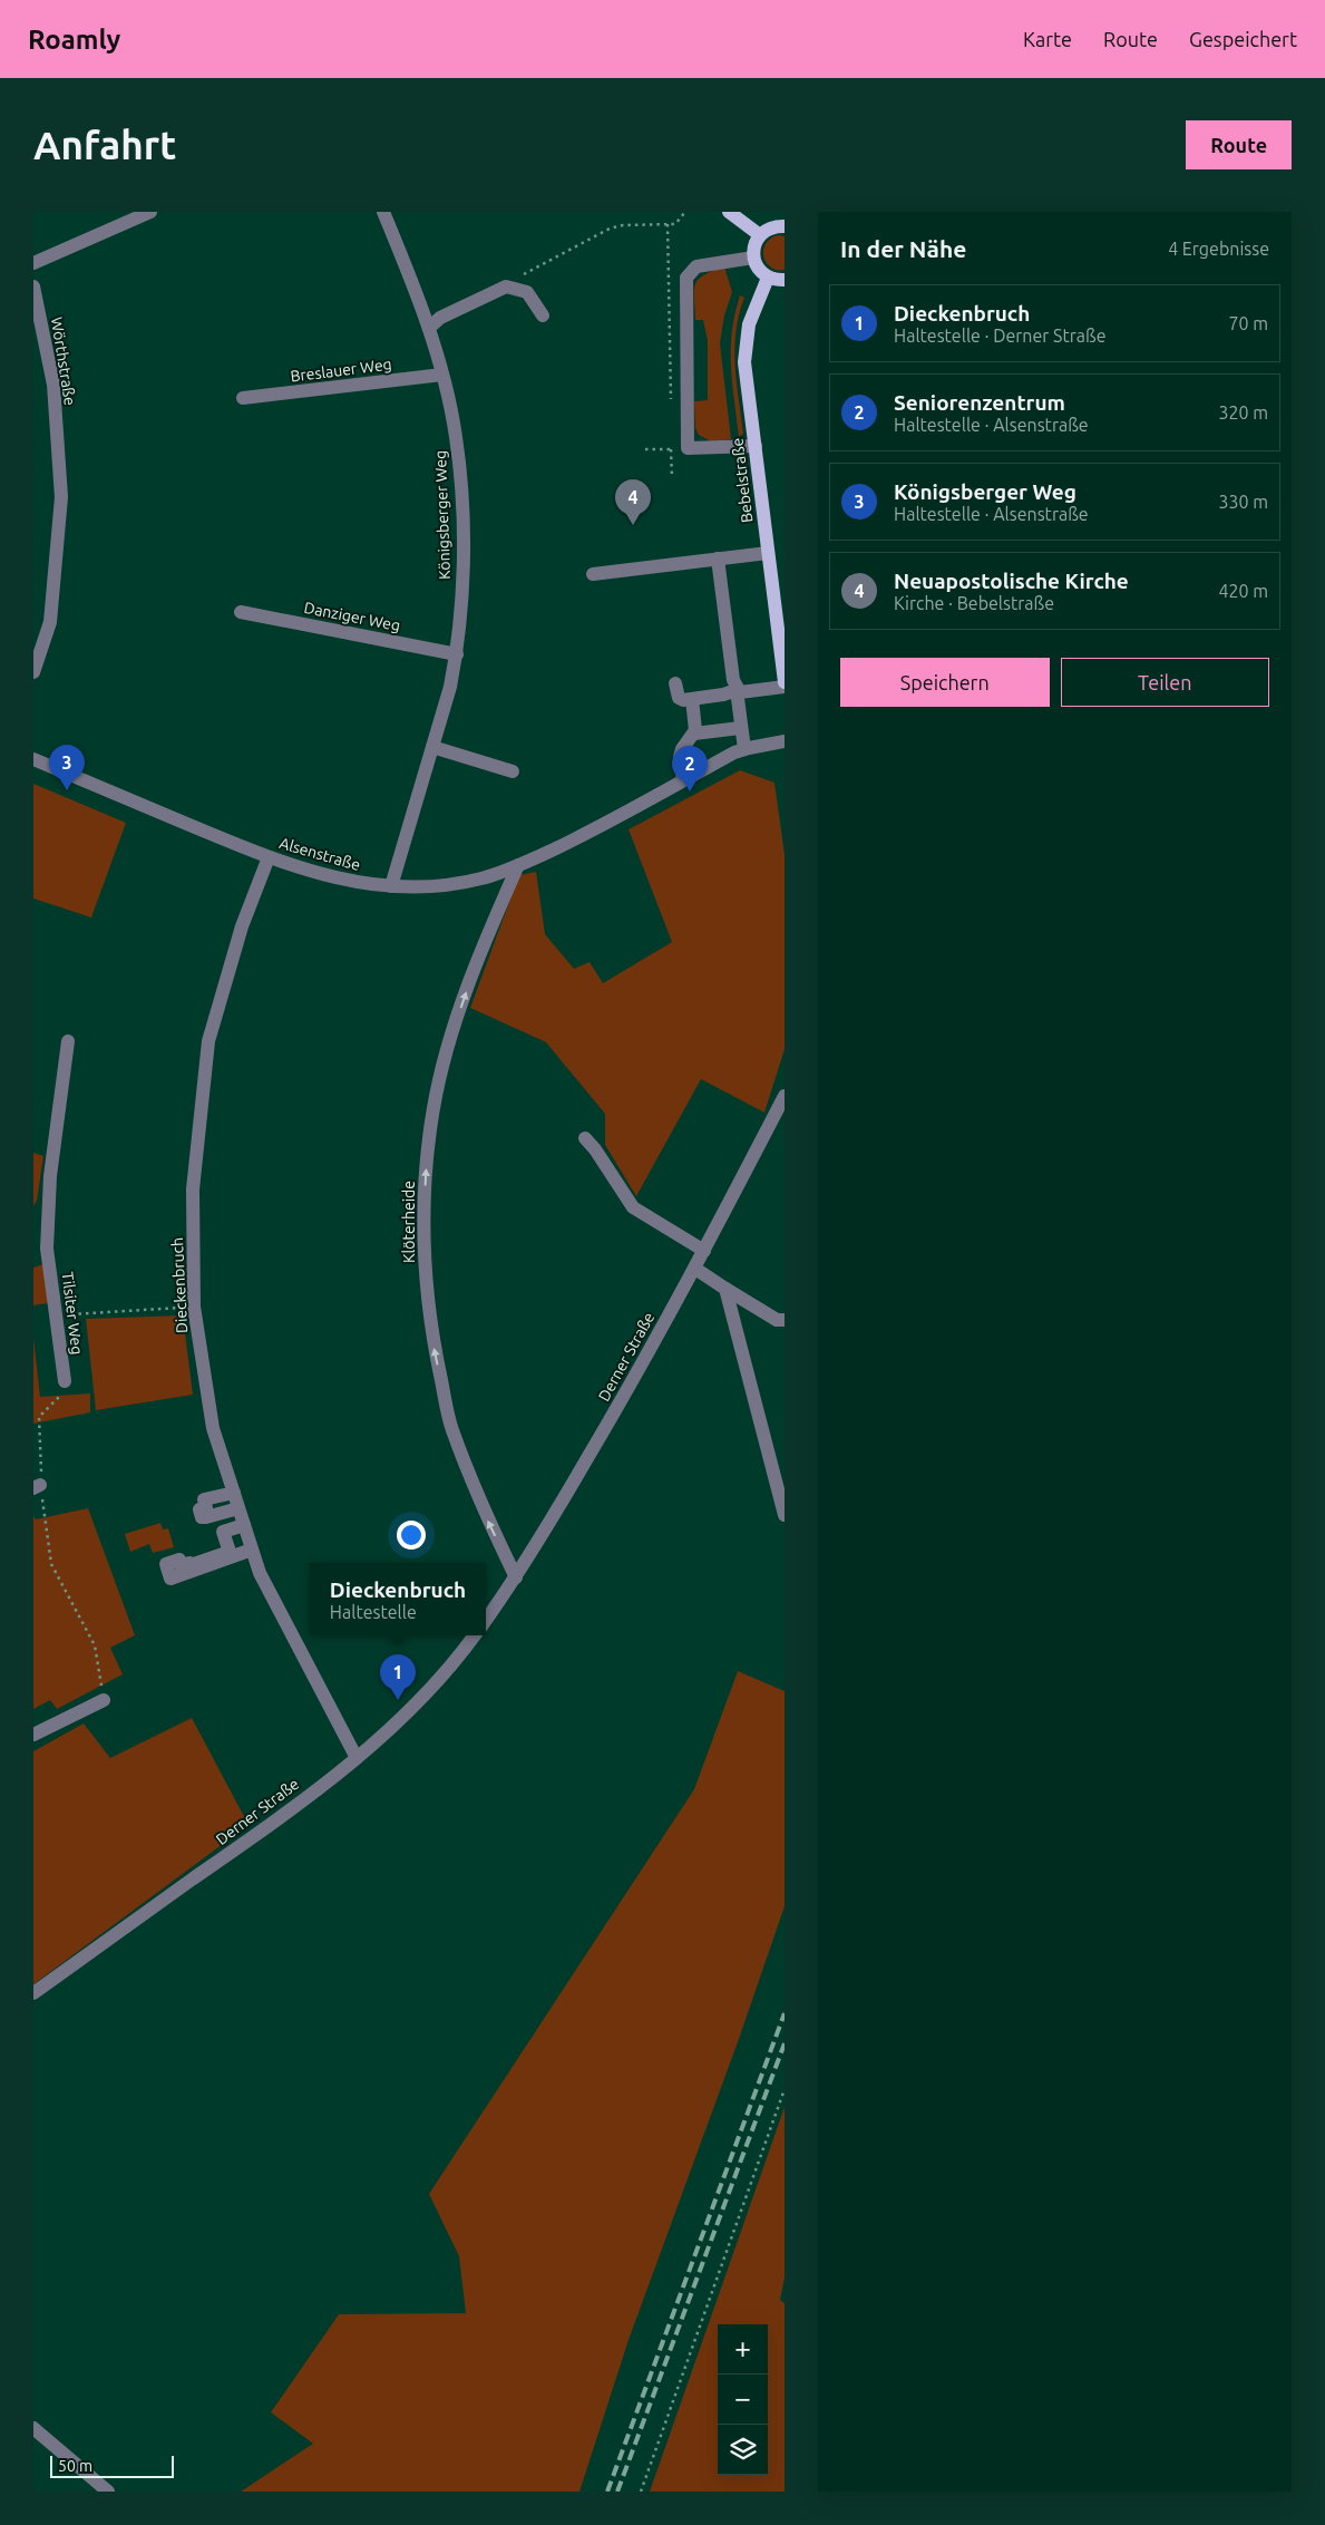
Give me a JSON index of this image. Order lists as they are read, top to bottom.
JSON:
{
  "streets": {
    "main road": ["Bebelstraße"],
    "street": [
      "Wörthstraße",
      "Breslauer Weg",
      "Königsberger Weg",
      "Danziger Weg",
      "Alsenstraße",
      "Klöterheide",
      "Dieckenbruch",
      "Tilsiter Weg",
      "Derner Straße"
    ]
  },
  "crossings": [
    ["Breslauer Weg", "Königsberger Weg"],
    ["Königsberger Weg", "Danziger Weg"],
    ["Königsberger Weg", "Alsenstraße"],
    ["Alsenstraße", "Klöterheide"],
    ["Alsenstraße", "Dieckenbruch"],
    ["Klöterheide", "Derner Straße"],
    ["Dieckenbruch", "Derner Straße"]
  ],
  "one_way": ["Klöterheide"],
  "scale_bar": "50 m",
  "page": {
    "header": "Roamly",
    "nav": ["Karte", "Route", "Gespeichert"],
    "buttons": [
      "Route",
      ["Speichern", "Teilen"]
    ],
    "title": "Anfahrt",
    "heading": ["In der Nähe", "4 Ergebnisse"],
    "list": [
      {
        "mark": "1",
        "name": "Dieckenbruch",
        "note": "Haltestelle · Derner Straße",
        "value": "70 m"
      },
      {
        "mark": "2",
        "name": "Seniorenzentrum",
        "note": "Haltestelle · Alsenstraße",
        "value": "320 m"
      },
      {
        "mark": "3",
        "name": "Königsberger Weg",
        "note": "Haltestelle · Alsenstraße",
        "value": "330 m"
      },
      {
        "mark": "4",
        "name": "Neuapostolische Kirche",
        "note": "Kirche · Bebelstraße",
        "value": "420 m"
      }
    ],
    "pins": [
      "4",
      "3",
      "2",
      "1"
    ],
    "popup": ["Dieckenbruch", "Haltestelle"],
    "map_buttons": ["+", "−"],
    "scale": "50 m"
  }
}
